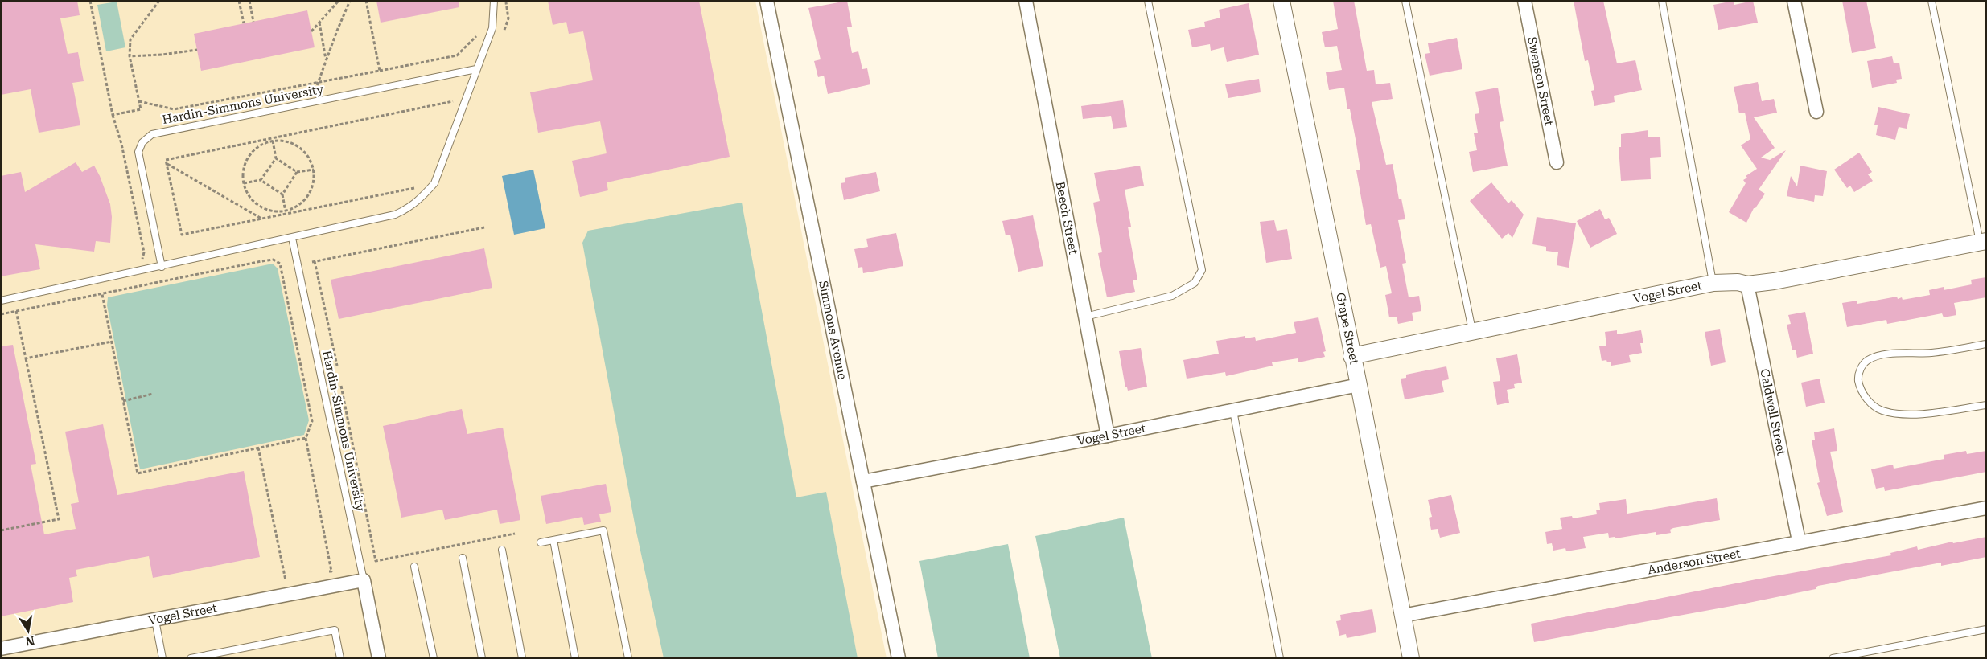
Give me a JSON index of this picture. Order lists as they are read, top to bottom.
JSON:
{
  "streets": {
    "street": [
      "Swenson Street",
      "Beech Street",
      "Vogel Street",
      "Simmons Avenue",
      "Grape Street",
      "Caldwell Street",
      "Anderson Street"
    ],
    "lane": ["Hardin-Simmons University"]
  },
  "crossings": [
    ["Hardin-Simmons University", "Vogel Street"],
    ["Beech Street", "Vogel Street"],
    ["Vogel Street", "Simmons Avenue"],
    ["Vogel Street", "Grape Street"],
    ["Vogel Street", "Caldwell Street"],
    ["Grape Street", "Anderson Street"],
    ["Caldwell Street", "Anderson Street"]
  ],
  "north": "bottom"
}
